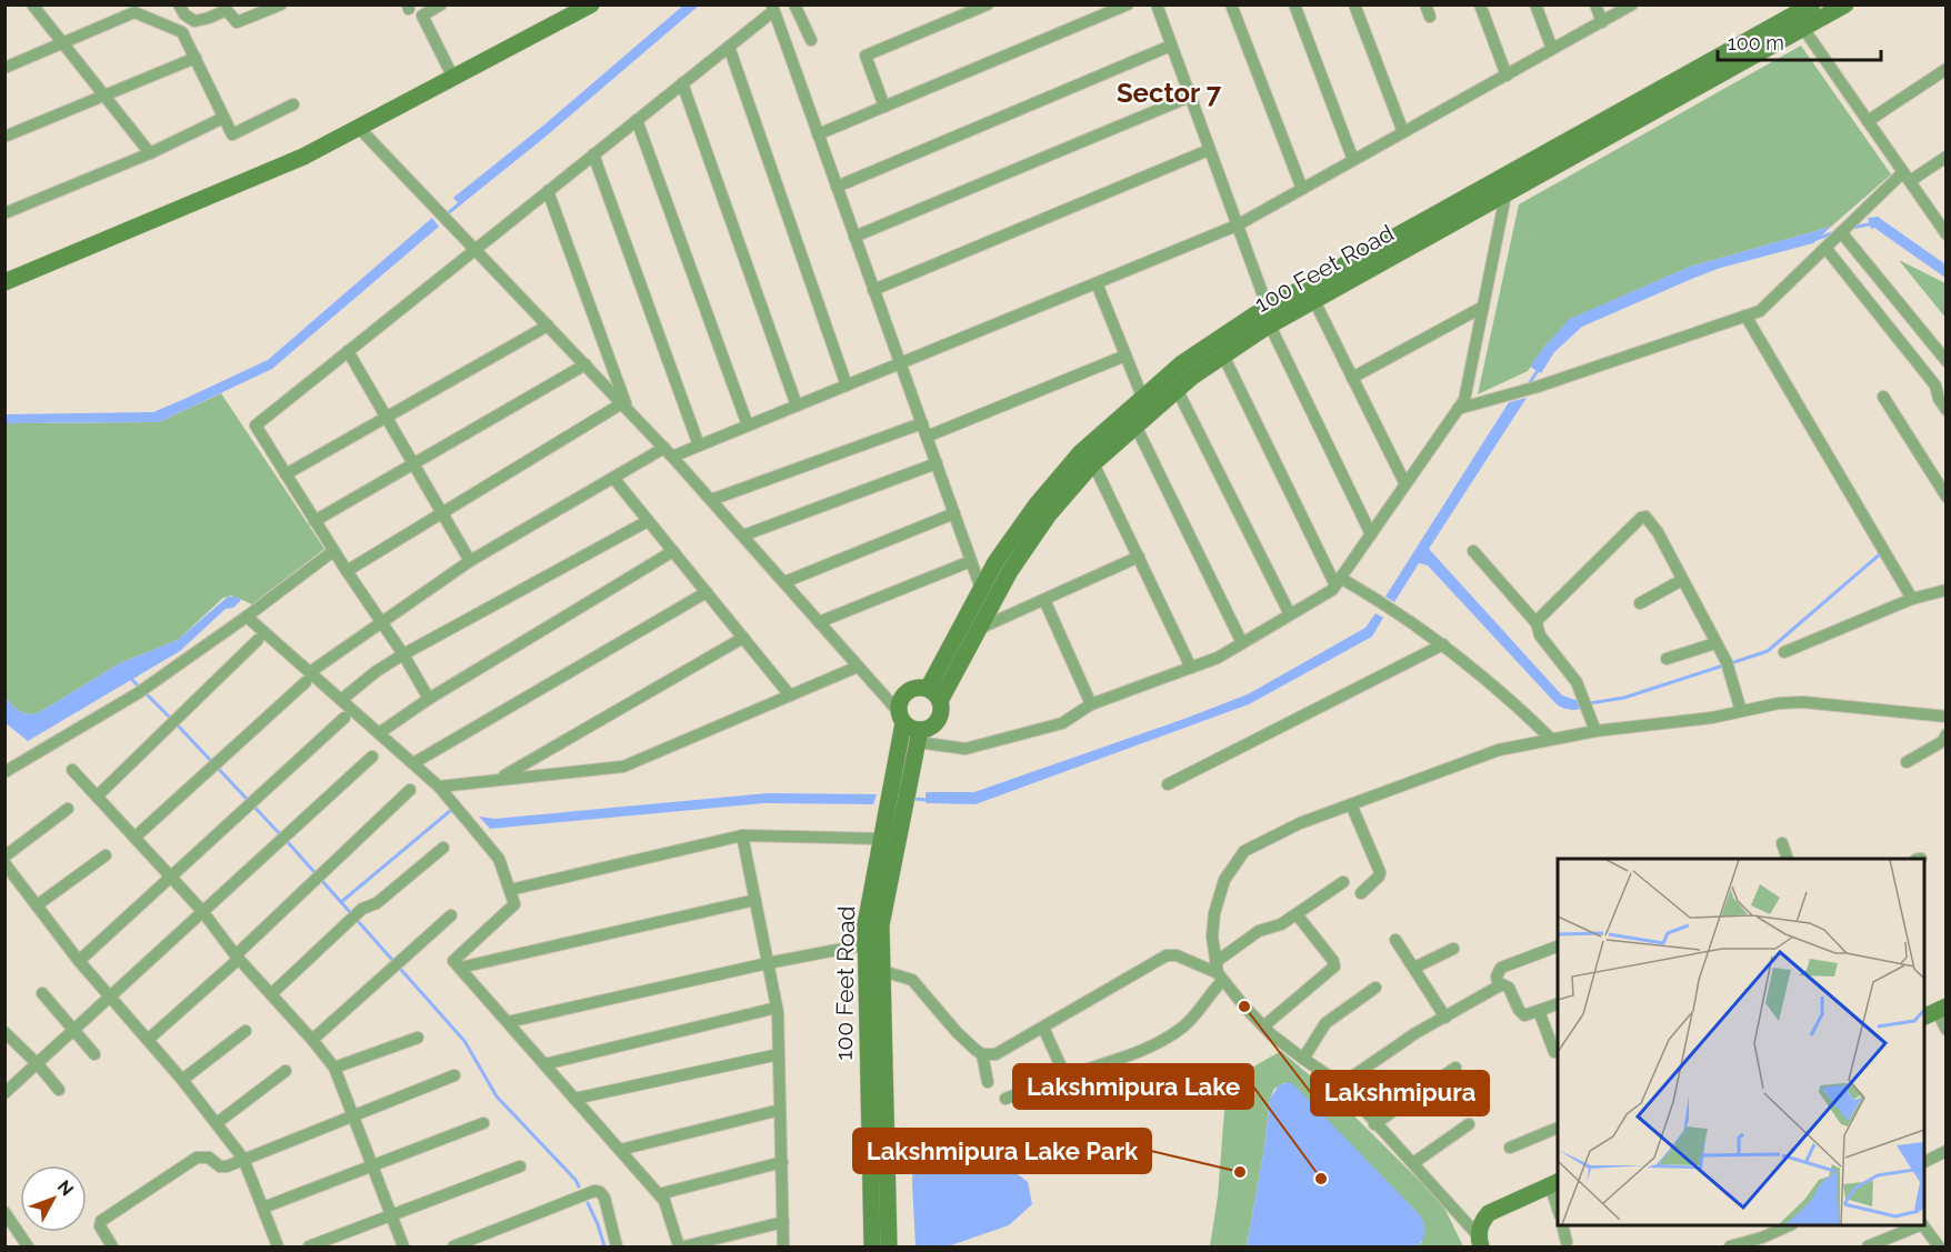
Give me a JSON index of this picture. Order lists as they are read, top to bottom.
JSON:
{
  "streets": {
    "main road": ["100 Feet Road"]
  },
  "districts": ["Sector 7"],
  "places": ["Lakshmipura", "Lakshmipura Lake Park", "Lakshmipura Lake"],
  "scale_bar": "100 m",
  "north": "top right"
}
